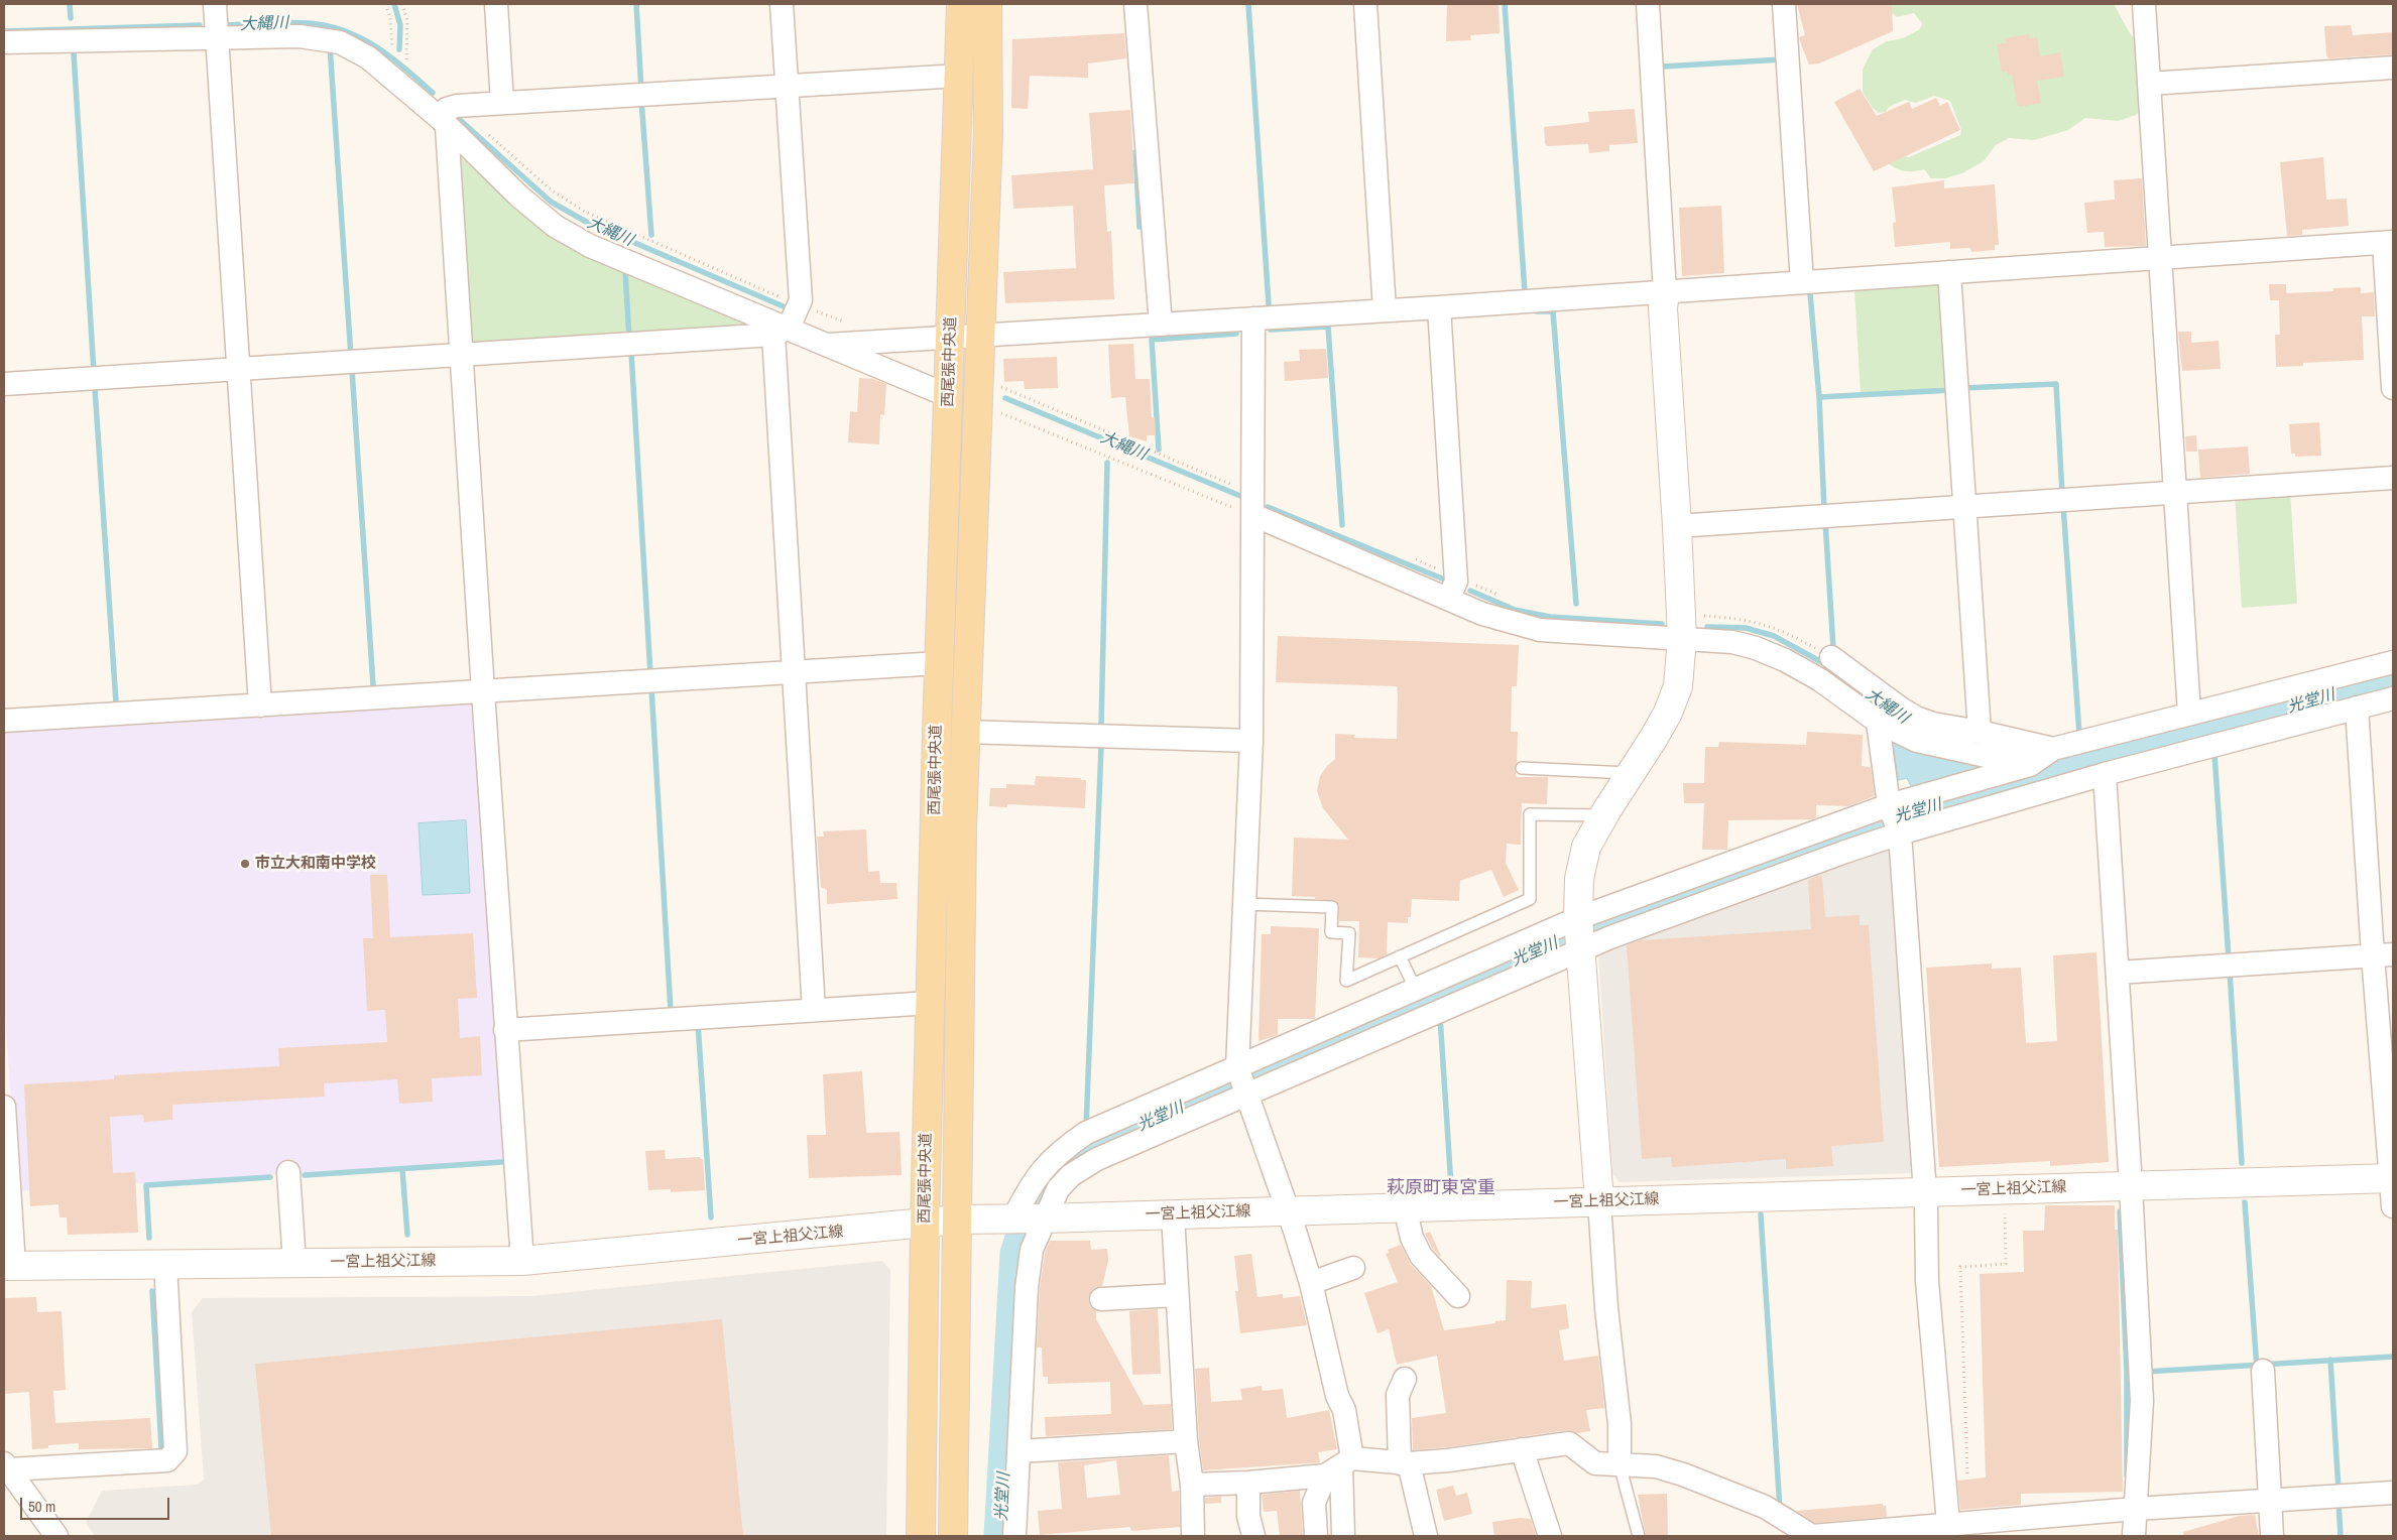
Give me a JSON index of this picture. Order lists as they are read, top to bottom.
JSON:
{
  "streets": {
    "main road": ["西尾張中央道", "一宮上祖父江線"]
  },
  "crossings": [
    ["西尾張中央道", "一宮上祖父江線"]
  ],
  "districts": ["萩原町東宮重"],
  "water": ["大縄川", "光堂川"],
  "places": ["市立大和南中学校"],
  "scale_bar": "50 m"
}
